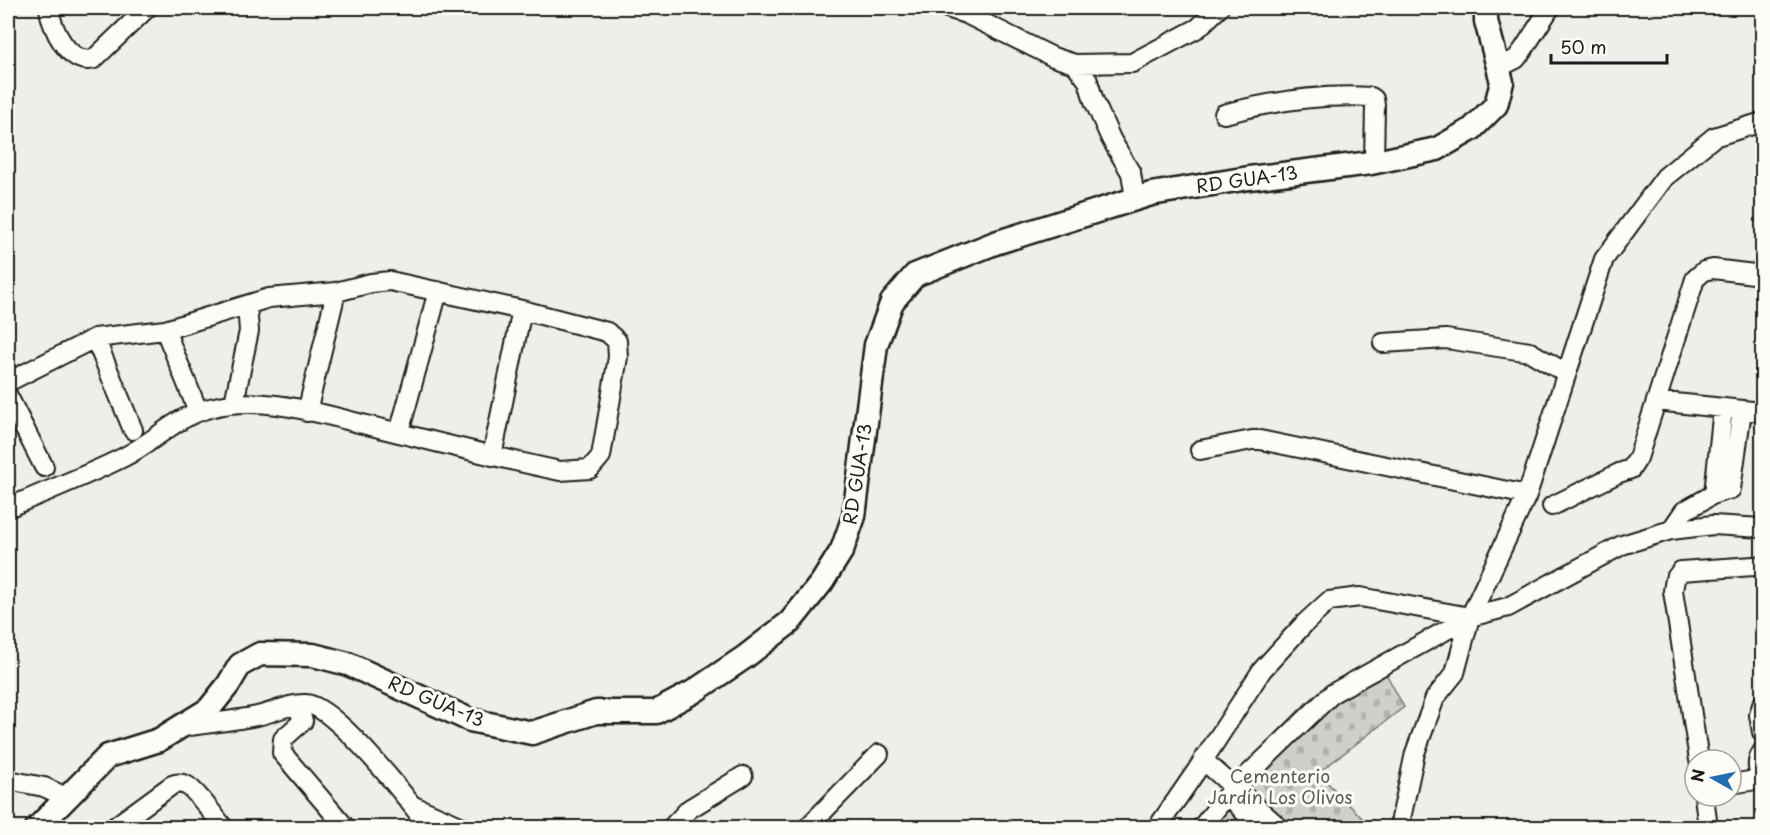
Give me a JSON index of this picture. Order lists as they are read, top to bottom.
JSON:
{
  "streets": {
    "main road": ["RD GUA-13"]
  },
  "parks": ["Cementerio Jardín Los Olivos"],
  "scale_bar": "50 m",
  "north": "left"
}
